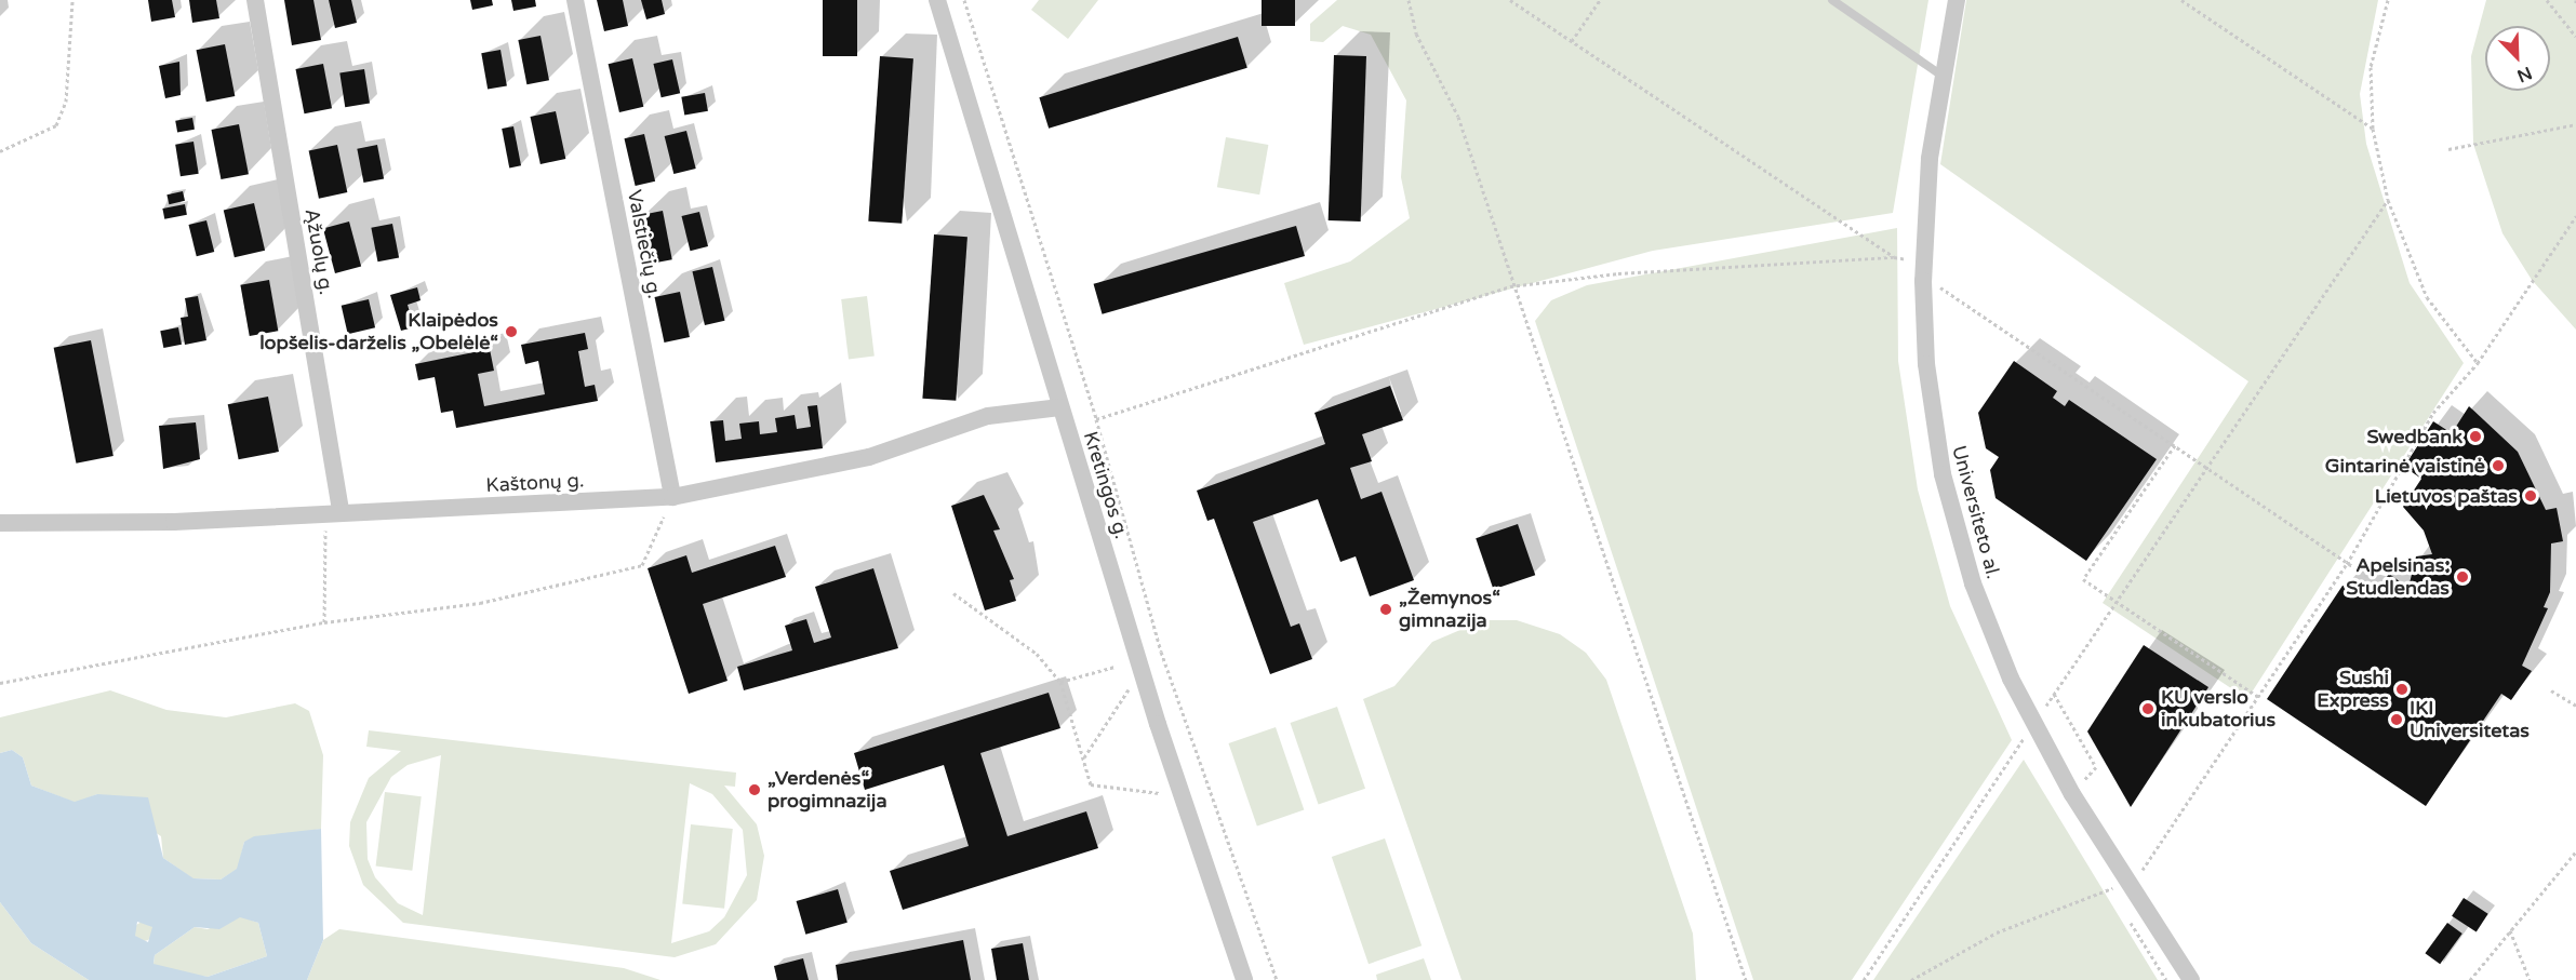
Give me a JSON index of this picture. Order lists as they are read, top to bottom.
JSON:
{
  "streets": {
    "street": [
      "Valstiečių g.",
      "Ąžuolų g.",
      "Kaštonų g.",
      "Kretingos g.",
      "Universiteto al."
    ]
  },
  "crossings": [
    ["Valstiečių g.", "Kaštonų g."],
    ["Ąžuolų g.", "Kaštonų g."],
    ["Kaštonų g.", "Kretingos g."]
  ],
  "places": [
    "Klaipėdos lopšelis-darželis „Obelėlė“",
    "Swedbank",
    "Gintarinė vaistinė",
    "Lietuvos paštas",
    "Apelsinas: Studlendas",
    "„Žemynos“ gimnazija",
    "Sushi Express",
    "KU verslo inkubatorius",
    "IKI Universitetas",
    "„Verdenės“ progimnazija"
  ],
  "north": "bottom right"
}
